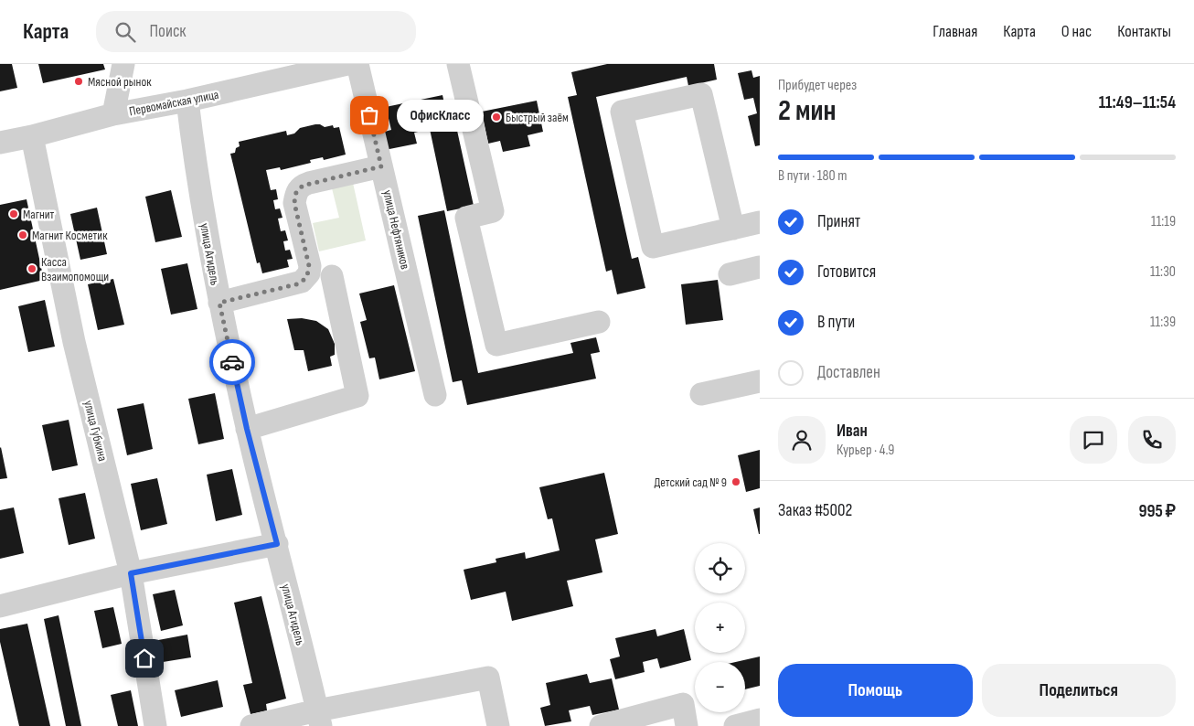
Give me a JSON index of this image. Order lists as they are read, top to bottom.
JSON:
{
  "streets": {
    "street": [
      "Первомайская улица",
      "улица Нефтяников",
      "улица Агидель",
      "улица Губкина"
    ]
  },
  "crossings": [
    ["Первомайская улица", "улица Агидель"],
    ["Первомайская улица", "улица Губкина"]
  ],
  "places": [
    "Мясной рынок",
    "ОфисКласс",
    "Быстрый заём",
    "Магнит",
    "Магнит Косметик",
    "Касса Взаимопомощи",
    "Детский сад № 9"
  ],
  "page": {
    "header": "Карта",
    "search": "Поиск",
    "nav": [
      "Главная",
      "Карта",
      "О нас",
      "Контакты"
    ],
    "heading": ["2 мин", "Прибудет через", "11:49–11:54"],
    "panel": [
      "Иван",
      "Курьер · 4.9",
      "Заказ #5002",
      "995 ₽"
    ],
    "bubble": "ОфисКласс",
    "bar": "В пути · 180 m",
    "list": [
      ["Принят", "11:19"],
      ["Готовится", "11:30"],
      ["В пути", "11:39"],
      "Доставлен"
    ],
    "map_buttons": ["+", "−"],
    "buttons": ["Помощь", "Поделиться"]
  }
}
